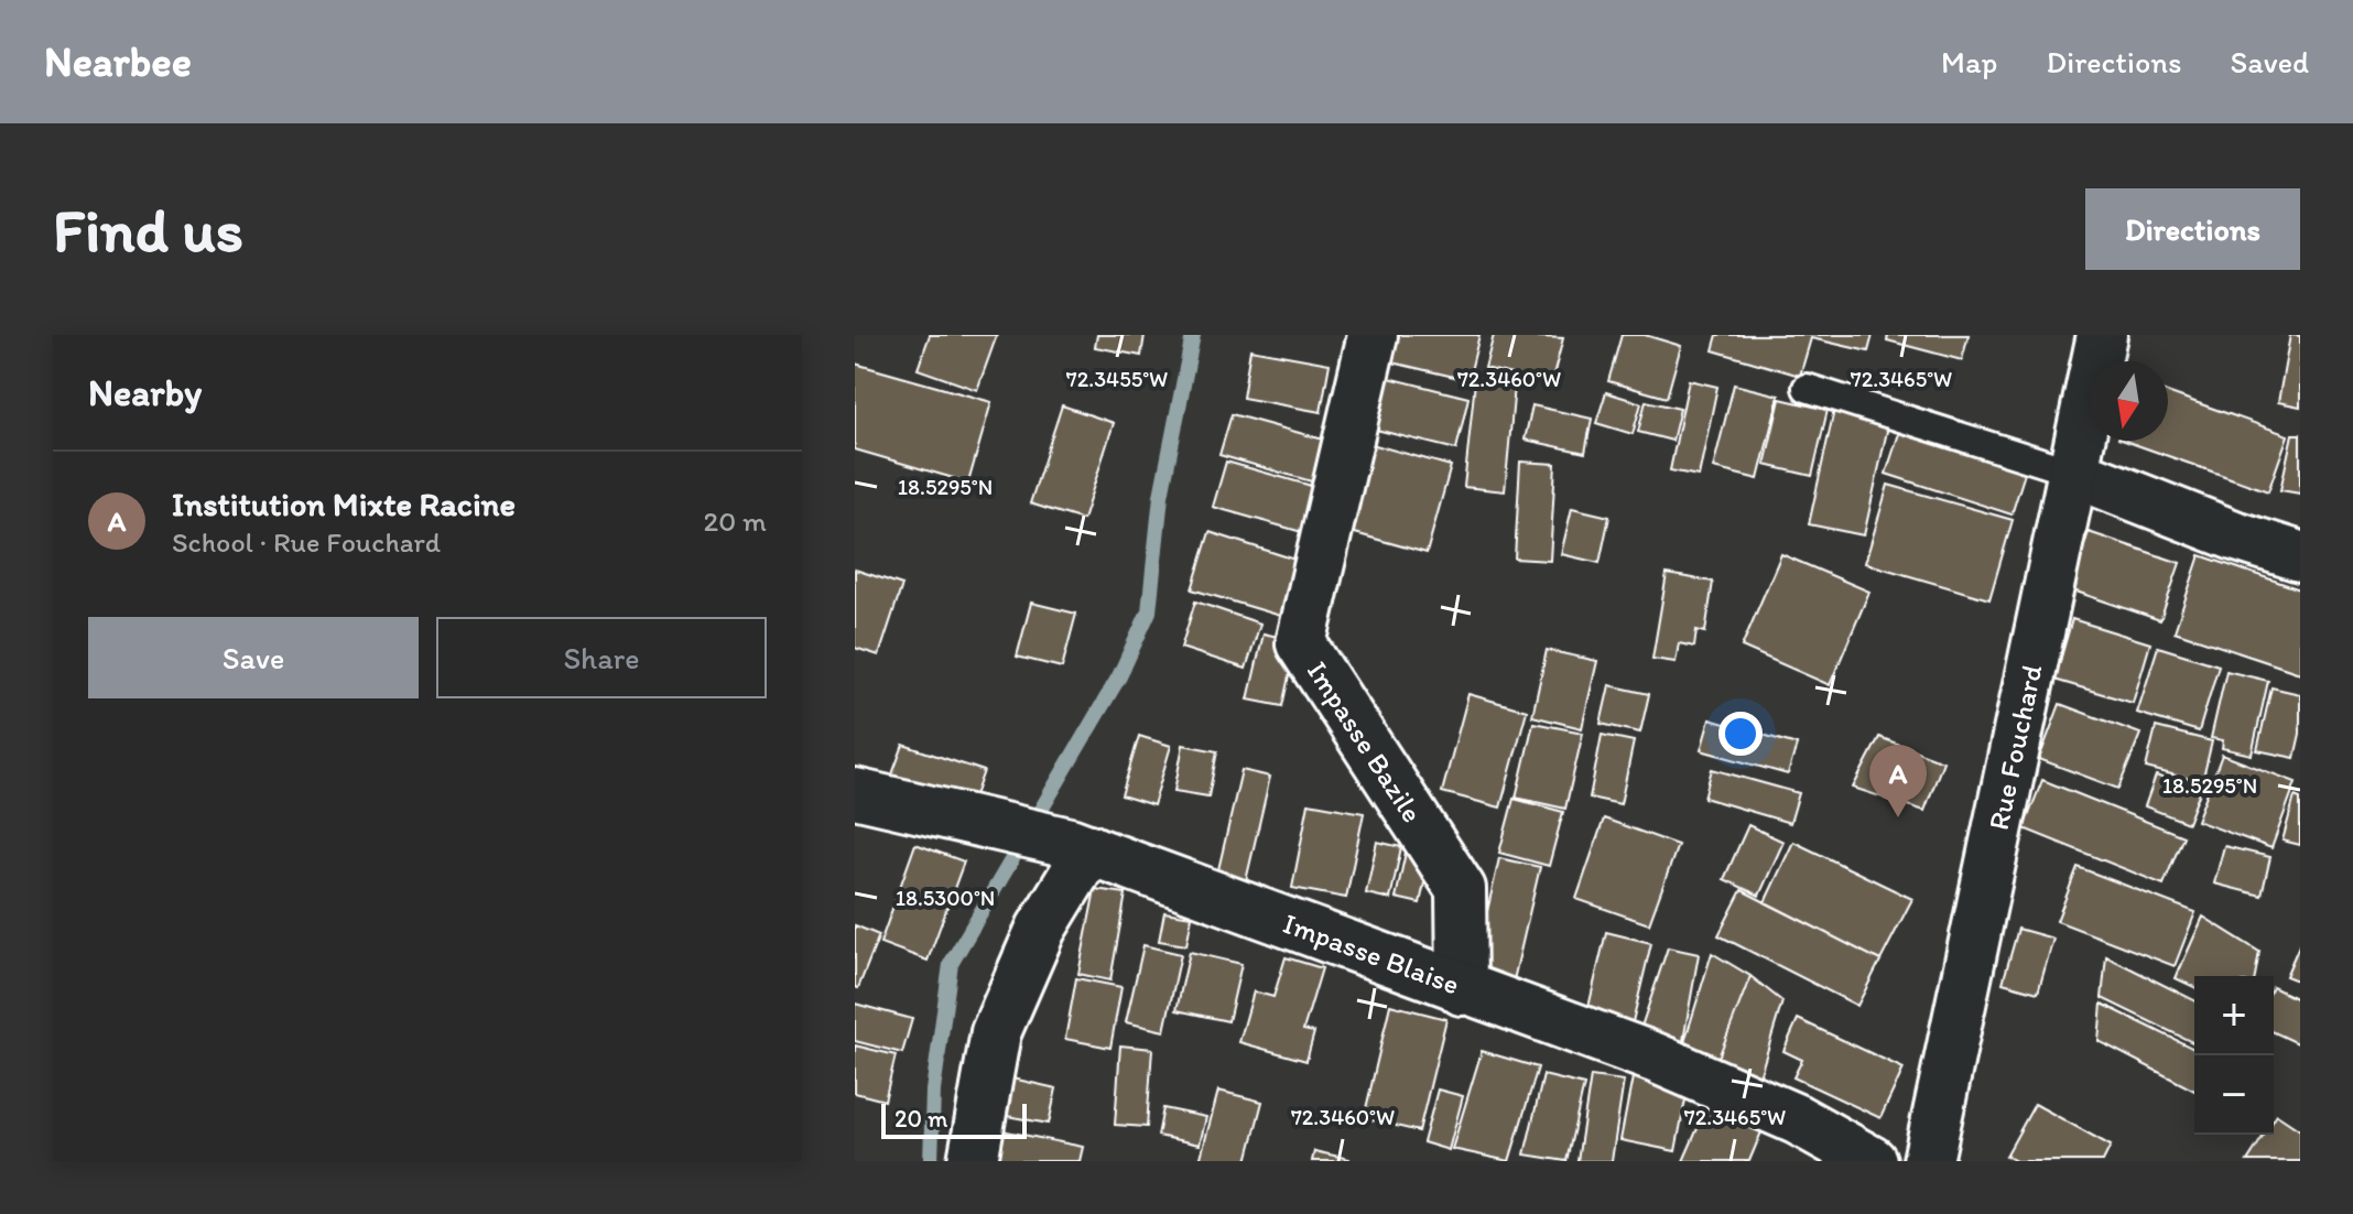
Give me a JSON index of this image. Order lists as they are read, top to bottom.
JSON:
{
  "streets": {
    "street": ["Impasse Bazile", "Rue Fouchard", "Impasse Blaise"]
  },
  "crossings": [
    ["Impasse Bazile", "Impasse Blaise"]
  ],
  "scale_bar": "20 m",
  "north": "bottom",
  "page": {
    "header": "Nearbee",
    "nav": ["Map", "Directions", "Saved"],
    "buttons": [
      "Directions",
      ["Save", "Share"]
    ],
    "title": "Find us",
    "heading": "Nearby",
    "list": [
      {
        "mark": "A",
        "name": "Institution Mixte Racine",
        "note": "School · Rue Fouchard",
        "value": "20 m"
      }
    ],
    "pins": "A",
    "map_buttons": ["+", "−"],
    "scale": "20 m"
  },
  "coordinates": [
    "72.3455°W",
    "72.3460°W",
    "72.3465°W",
    "18.5295°N",
    "18.5300°N"
  ]
}
